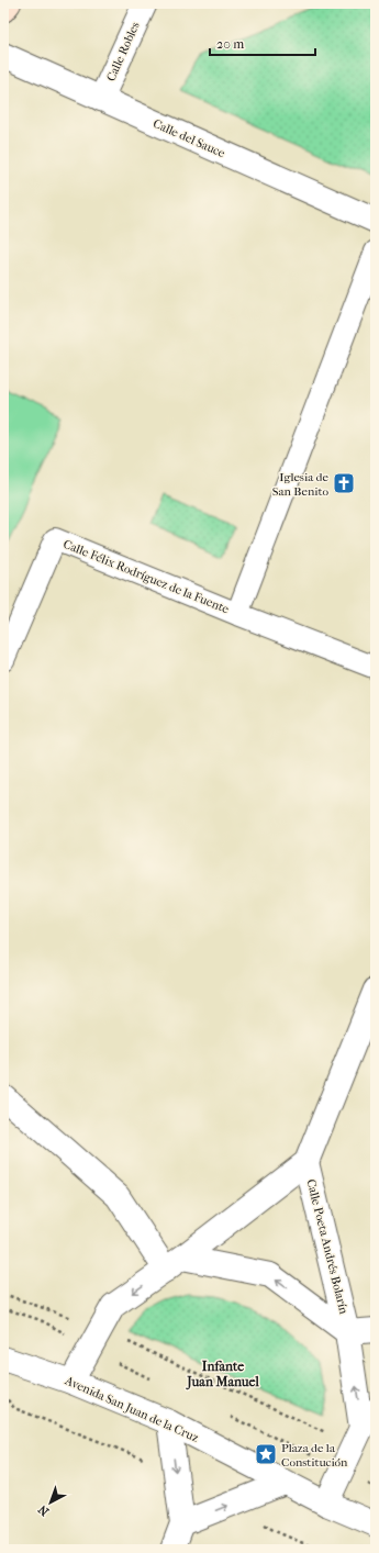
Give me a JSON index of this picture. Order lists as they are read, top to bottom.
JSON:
{
  "streets": {
    "street": [
      "Calle Robles",
      "Calle del Sauce",
      "Calle Félix Rodríguez de la Fuente",
      "Calle Poeta Andrés Bolarín",
      "Avenida San Juan de la Cruz"
    ]
  },
  "crossings": [
    ["Calle Robles", "Calle del Sauce"],
    ["Calle Poeta Andrés Bolarín", "Avenida San Juan de la Cruz"]
  ],
  "districts": ["Infante Juan Manuel"],
  "places": {
    "church": ["Iglesia de San Benito"],
    "place": ["Plaza de la Constitución"]
  },
  "scale_bar": "20 m",
  "north": "bottom left"
}
